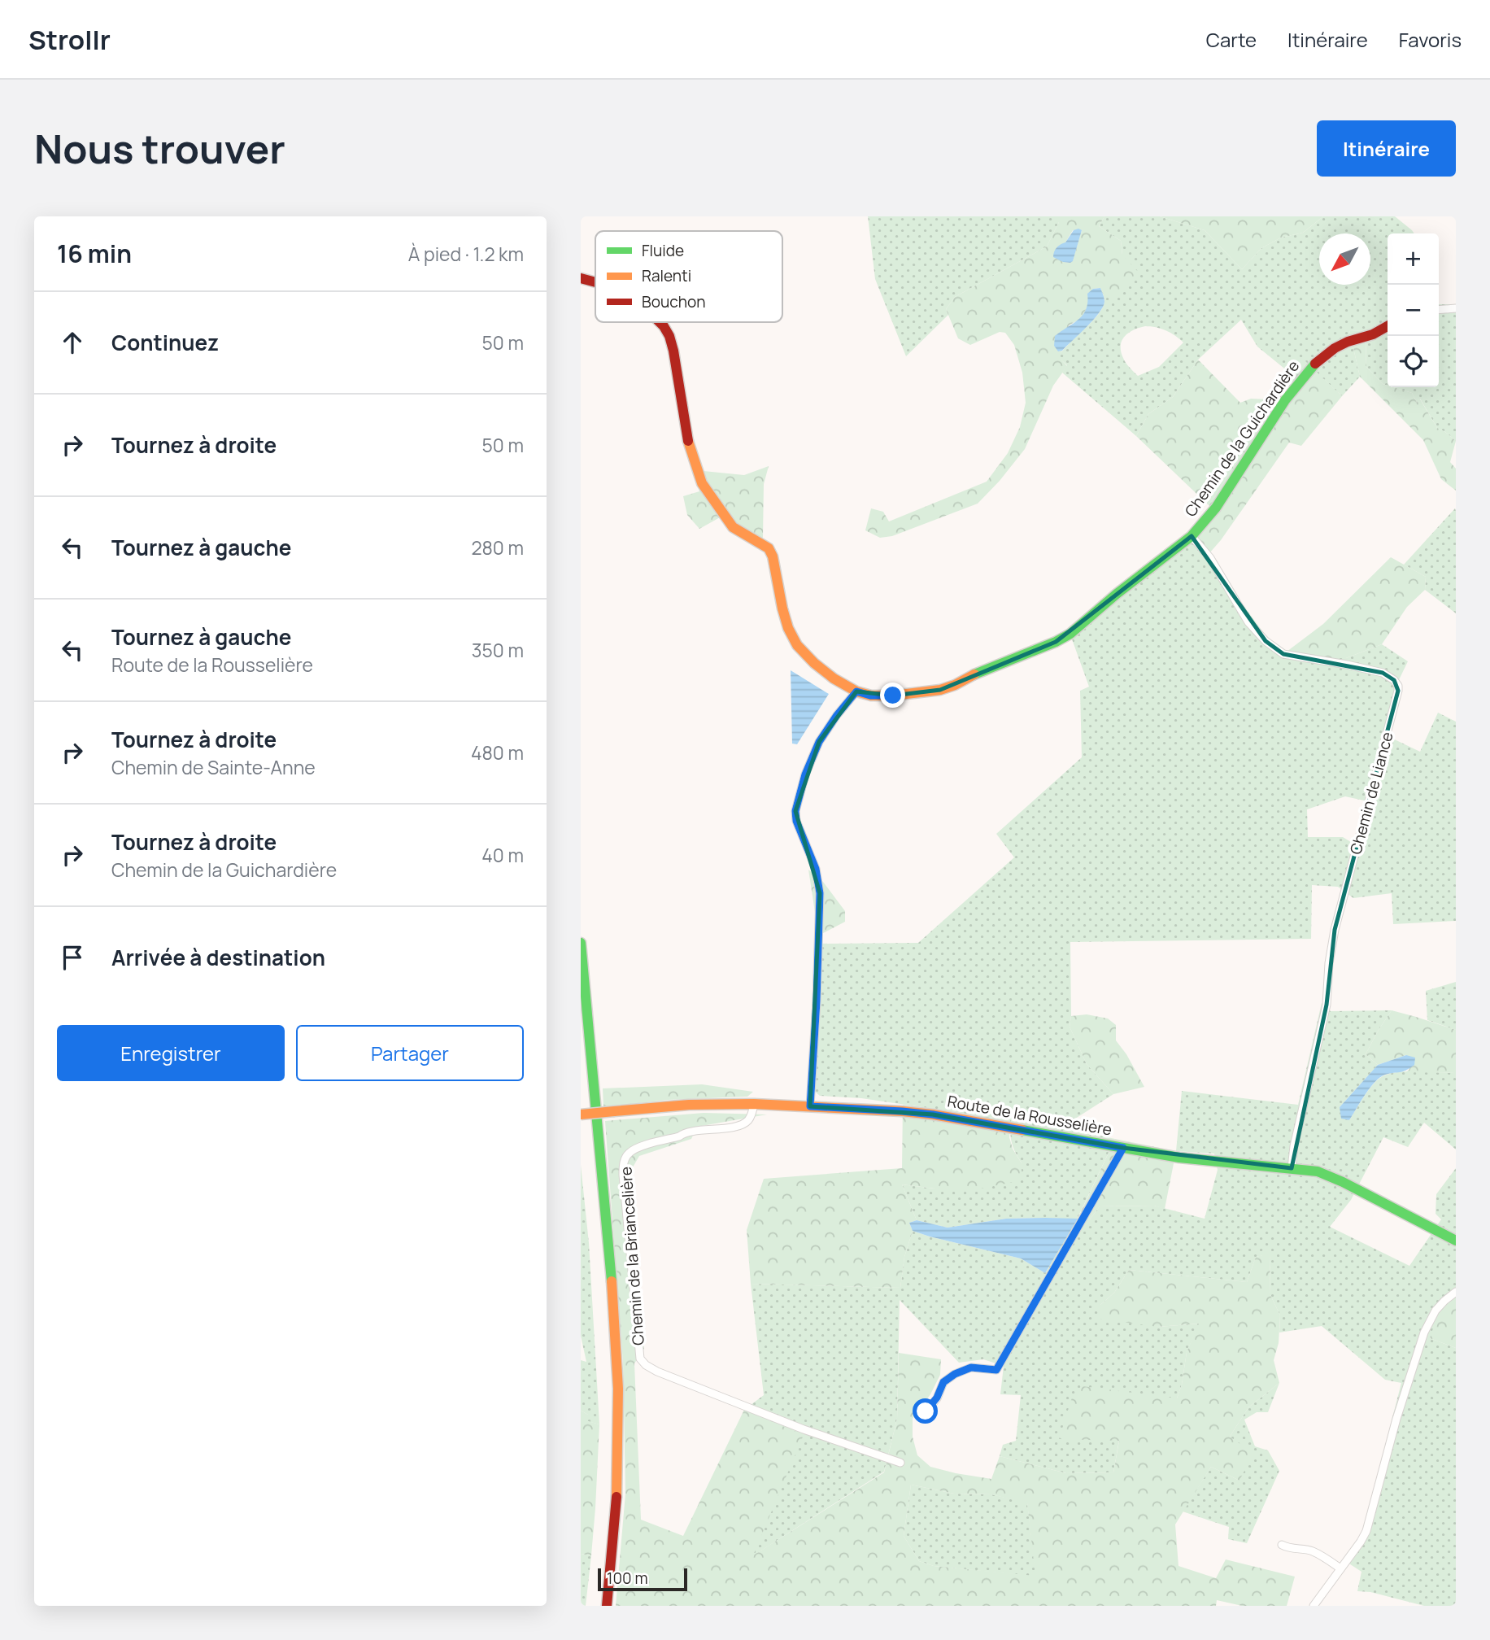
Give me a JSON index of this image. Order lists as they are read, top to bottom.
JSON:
{
  "streets": {
    "main road": ["Chemin de la Guichardière", "Route de la Rousselière"],
    "street": ["Chemin de Liance", "Chemin de la Briancelière"]
  },
  "crossings": [
    ["Chemin de la Guichardière", "Chemin de Liance"],
    ["Chemin de Liance", "Route de la Rousselière"],
    ["Route de la Rousselière", "Chemin de la Briancelière"]
  ],
  "legend": ["Fluide", "Ralenti", "Bouchon"],
  "scale_bar": "100 m",
  "north": "bottom left",
  "page": {
    "header": "Strollr",
    "nav": ["Carte", "Itinéraire", "Favoris"],
    "buttons": [
      "Itinéraire",
      ["Enregistrer", "Partager"]
    ],
    "title": "Nous trouver",
    "heading": ["16 min", "À pied · 1.2 km"],
    "map_buttons": ["+", "−"],
    "list": [
      ["Continuez", "50 m"],
      ["Tournez à droite", "50 m"],
      ["Tournez à gauche", "280 m"],
      ["Tournez à gauche", "Route de la Rousselière", "350 m"],
      ["Tournez à droite", "Chemin de Sainte-Anne", "480 m"],
      ["Tournez à droite", "Chemin de la Guichardière", "40 m"],
      "Arrivée à destination"
    ],
    "scale": "100 m"
  }
}
